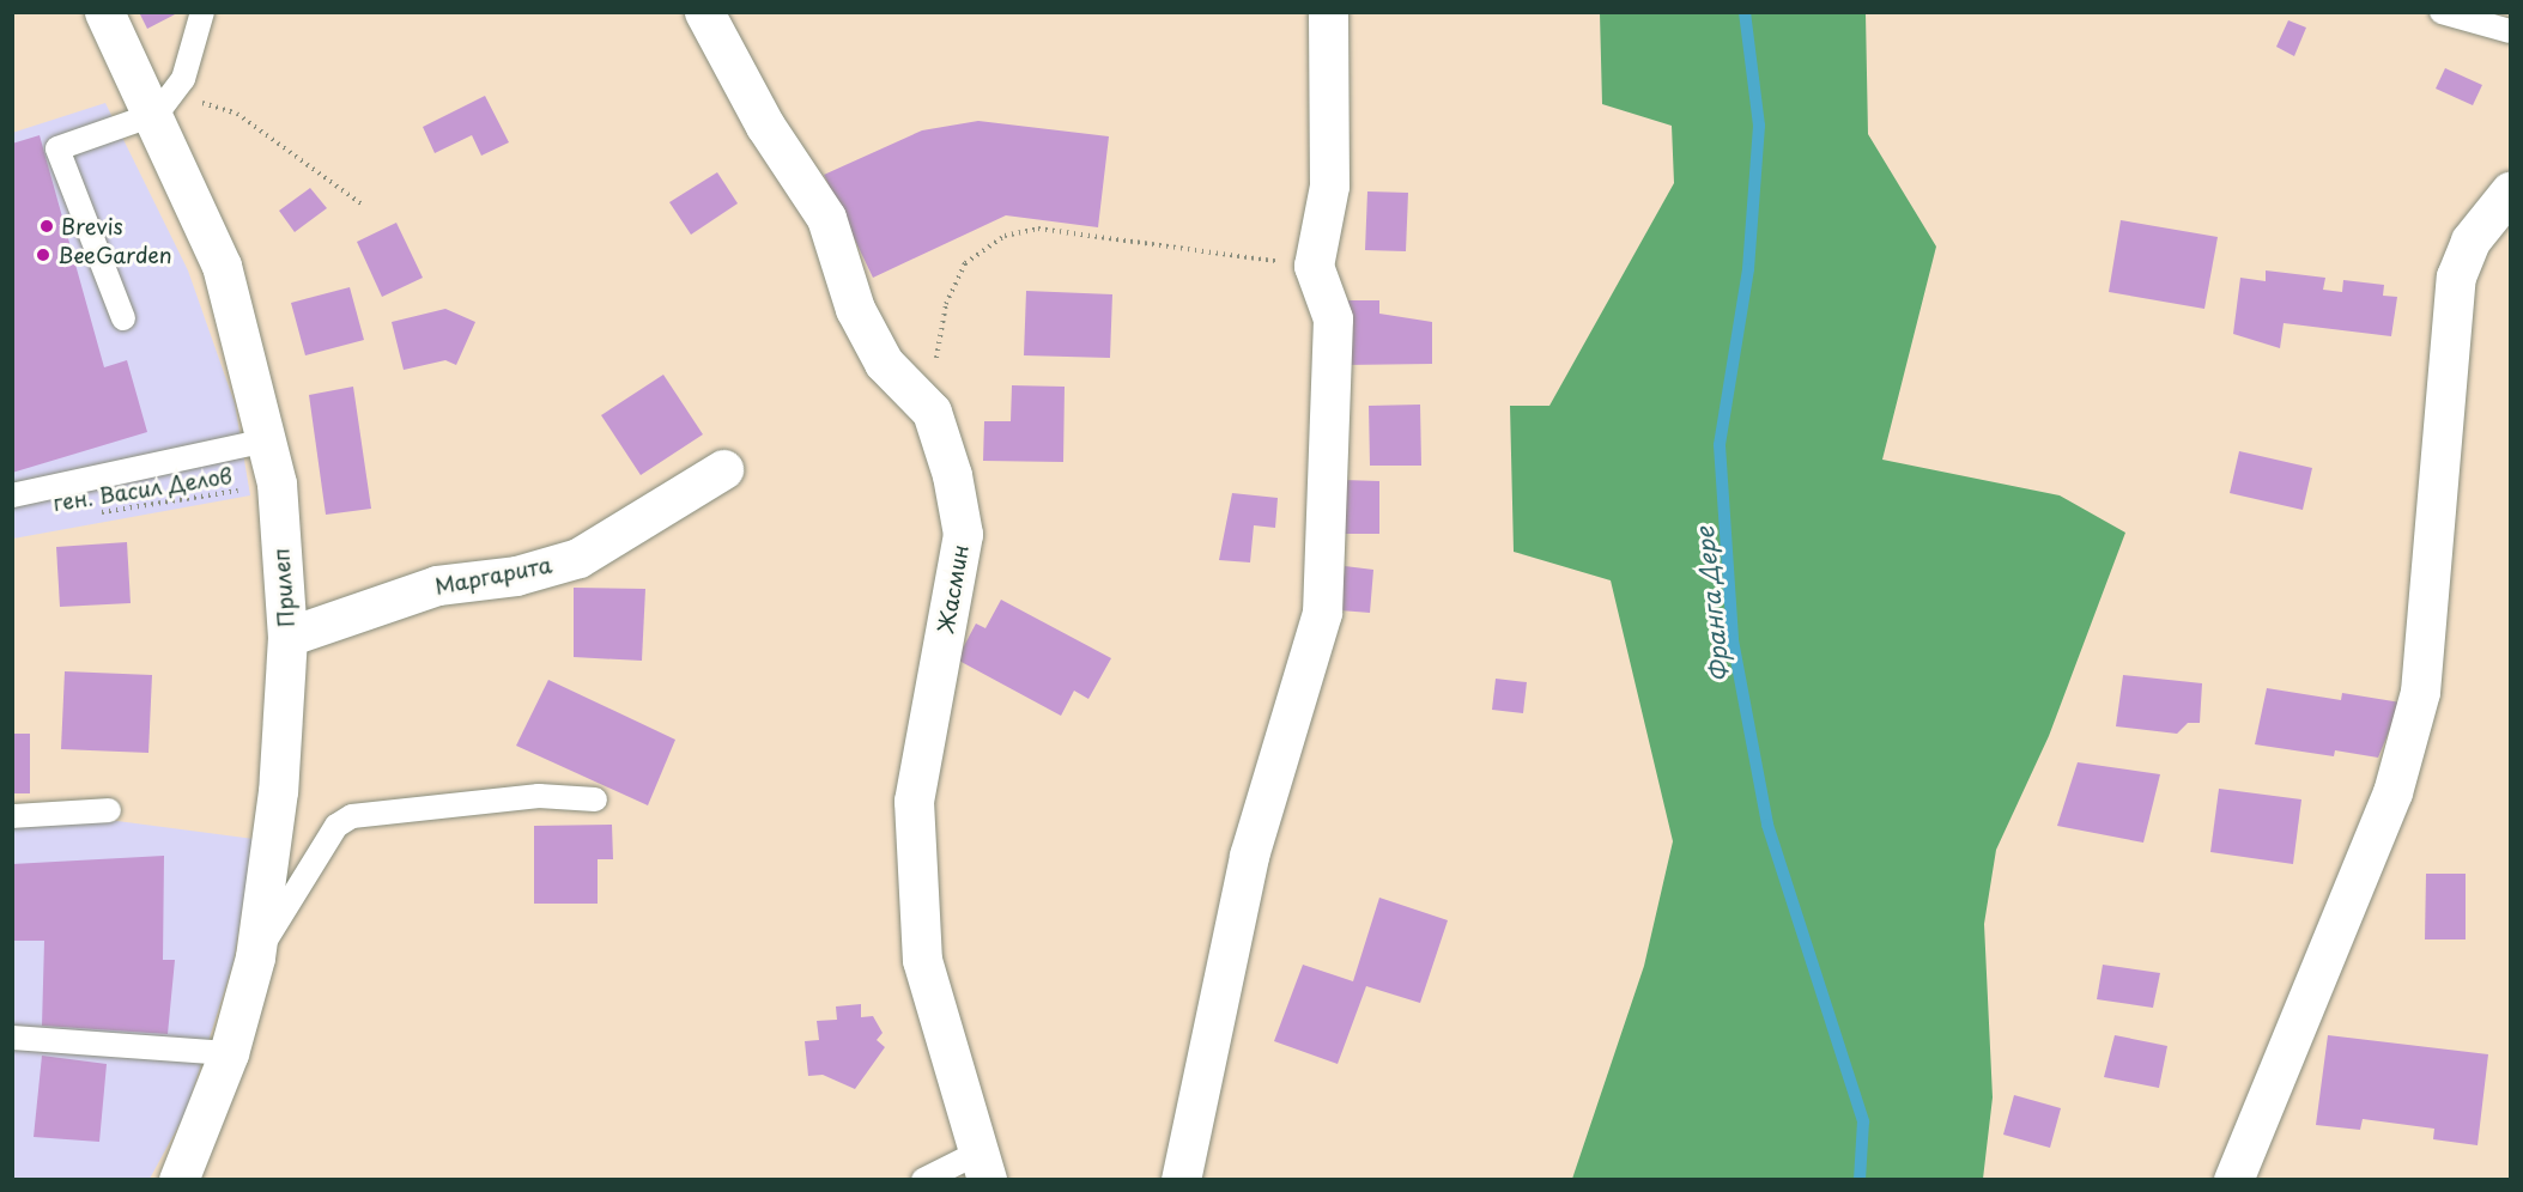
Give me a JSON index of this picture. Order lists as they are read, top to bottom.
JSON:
{
  "streets": {
    "street": ["Маргарита", "Прилеп", "Жасмин"],
    "path": ["ген. Васил Делов"]
  },
  "crossings": [
    ["ген. Васил Делов", "Прилеп"],
    ["Маргарита", "Прилеп"]
  ],
  "water": ["Франга Дере"],
  "places": ["Brevis", "BeeGarden"]
}
